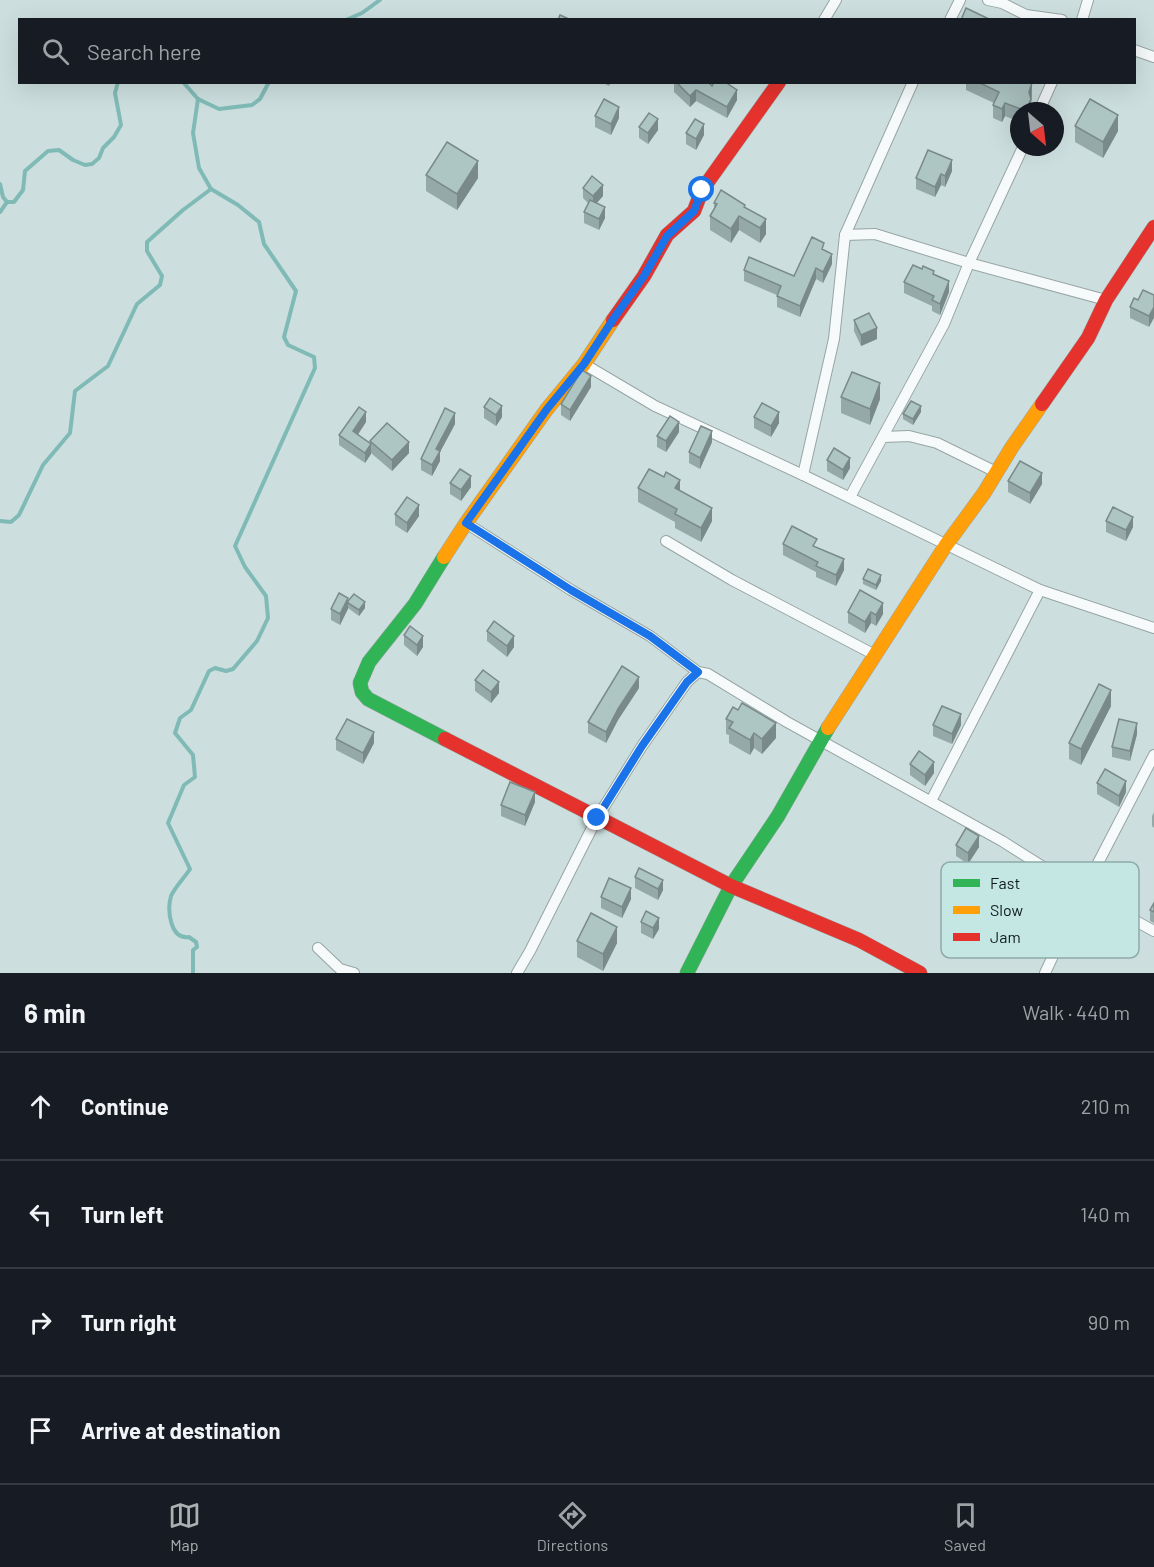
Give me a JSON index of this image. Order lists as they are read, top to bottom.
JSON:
{
  "legend": ["Fast", "Slow", "Jam"],
  "north": "bottom right",
  "page": {
    "search": "Search here",
    "heading": ["6 min", "Walk · 440 m"],
    "list": [
      ["Continue", "210 m"],
      ["Turn left", "140 m"],
      ["Turn right", "90 m"],
      "Arrive at destination"
    ],
    "nav": ["Map", "Directions", "Saved"]
  }
}
